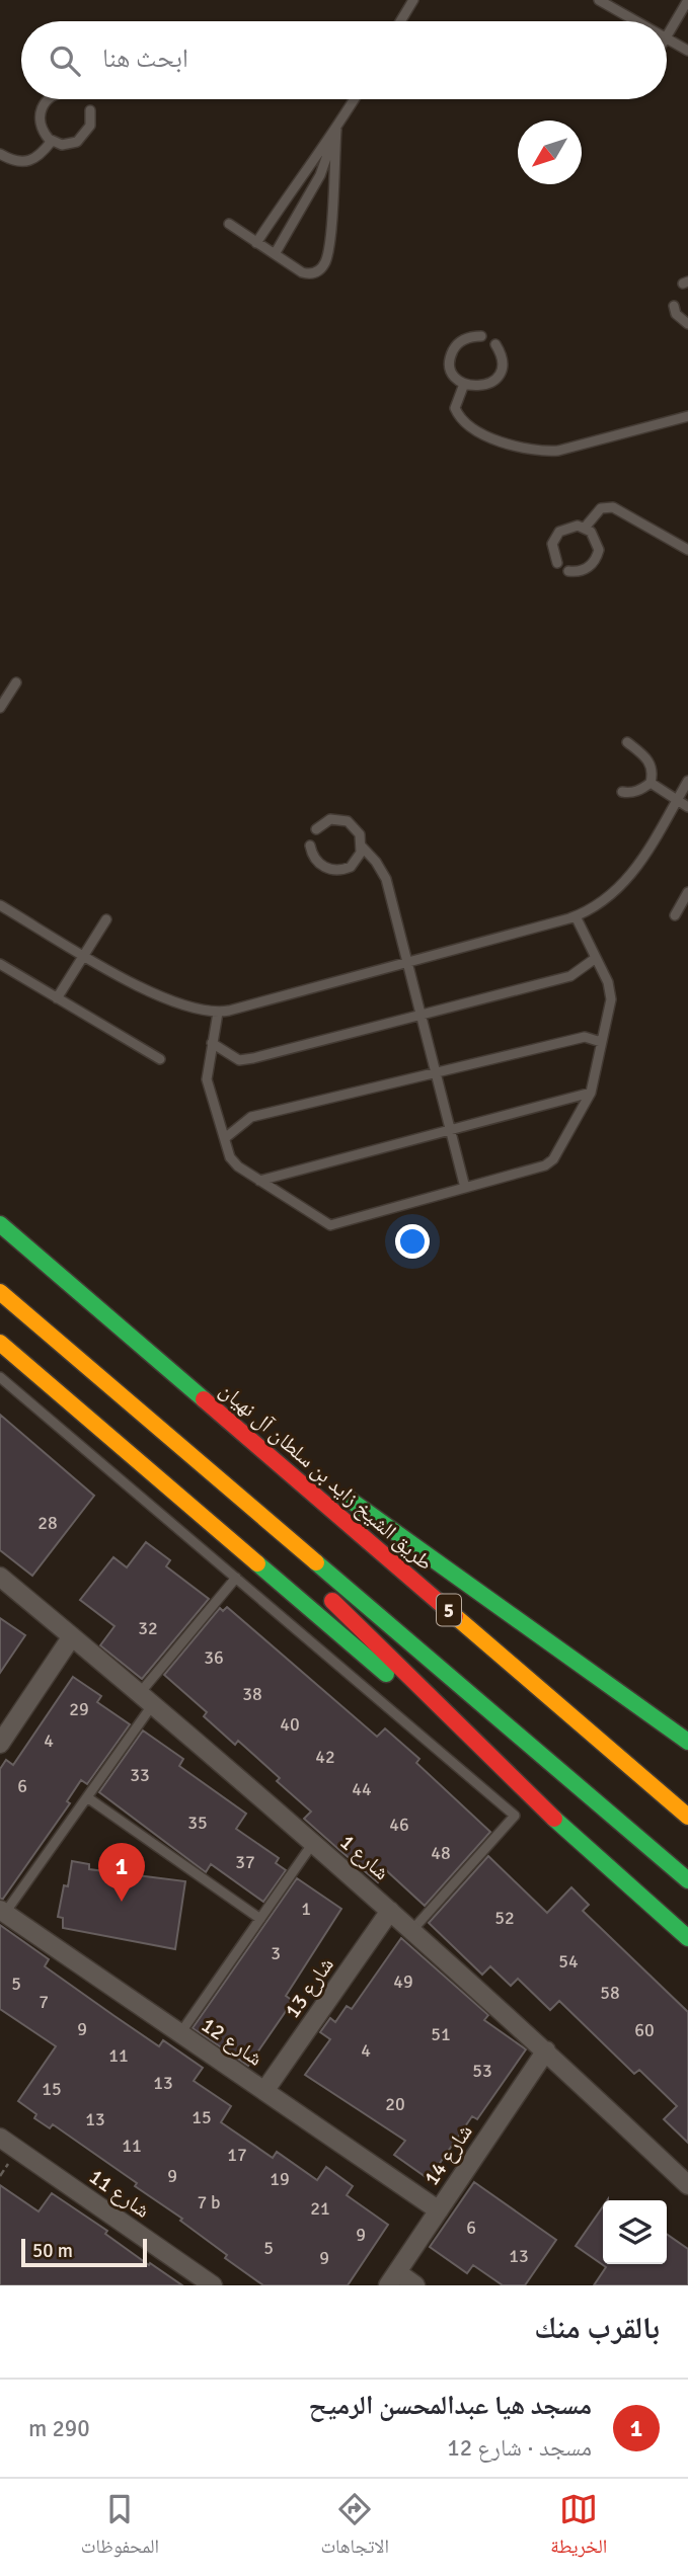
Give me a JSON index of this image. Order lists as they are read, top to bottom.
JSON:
{
  "streets": {
    "main road": ["طريق الشيخ زايد بن سلطان آل نهيان", "5"],
    "street": [
      "شارع 1",
      "شارع 13",
      "شارع 12",
      "شارع 14",
      "شارع 11"
    ]
  },
  "crossings": [
    ["شارع 1", "شارع 13"],
    ["شارع 1", "شارع 14"],
    ["شارع 13", "شارع 12"],
    ["شارع 12", "شارع 14"]
  ],
  "house_numbers": [
    "28",
    "32",
    "36",
    "38",
    "29",
    "40",
    "4",
    "42",
    "33",
    "6",
    "44",
    "35",
    "46",
    "48",
    "37",
    "1",
    "52",
    "3",
    "54",
    "49",
    "5",
    "58",
    "7",
    "9",
    "60",
    "51",
    "4",
    "11",
    "53",
    "13",
    "15",
    "20",
    "15",
    "13",
    "11",
    "17",
    "9",
    "19",
    "7 b",
    "21",
    "6",
    "9",
    "5",
    "13",
    "9"
  ],
  "scale_bar": "50 m",
  "north": "bottom left",
  "page": {
    "search": "ابحث هنا",
    "pins": "1",
    "scale": "50 m",
    "heading": "بالقرب منك",
    "list": [
      {
        "mark": "1",
        "name": "مسجد هيا عبدالمحسن الرميح",
        "note": "مسجد · شارع 12",
        "value": "290 m"
      }
    ],
    "nav": ["الخريطة", "الاتجاهات", "المحفوظات"]
  }
}
